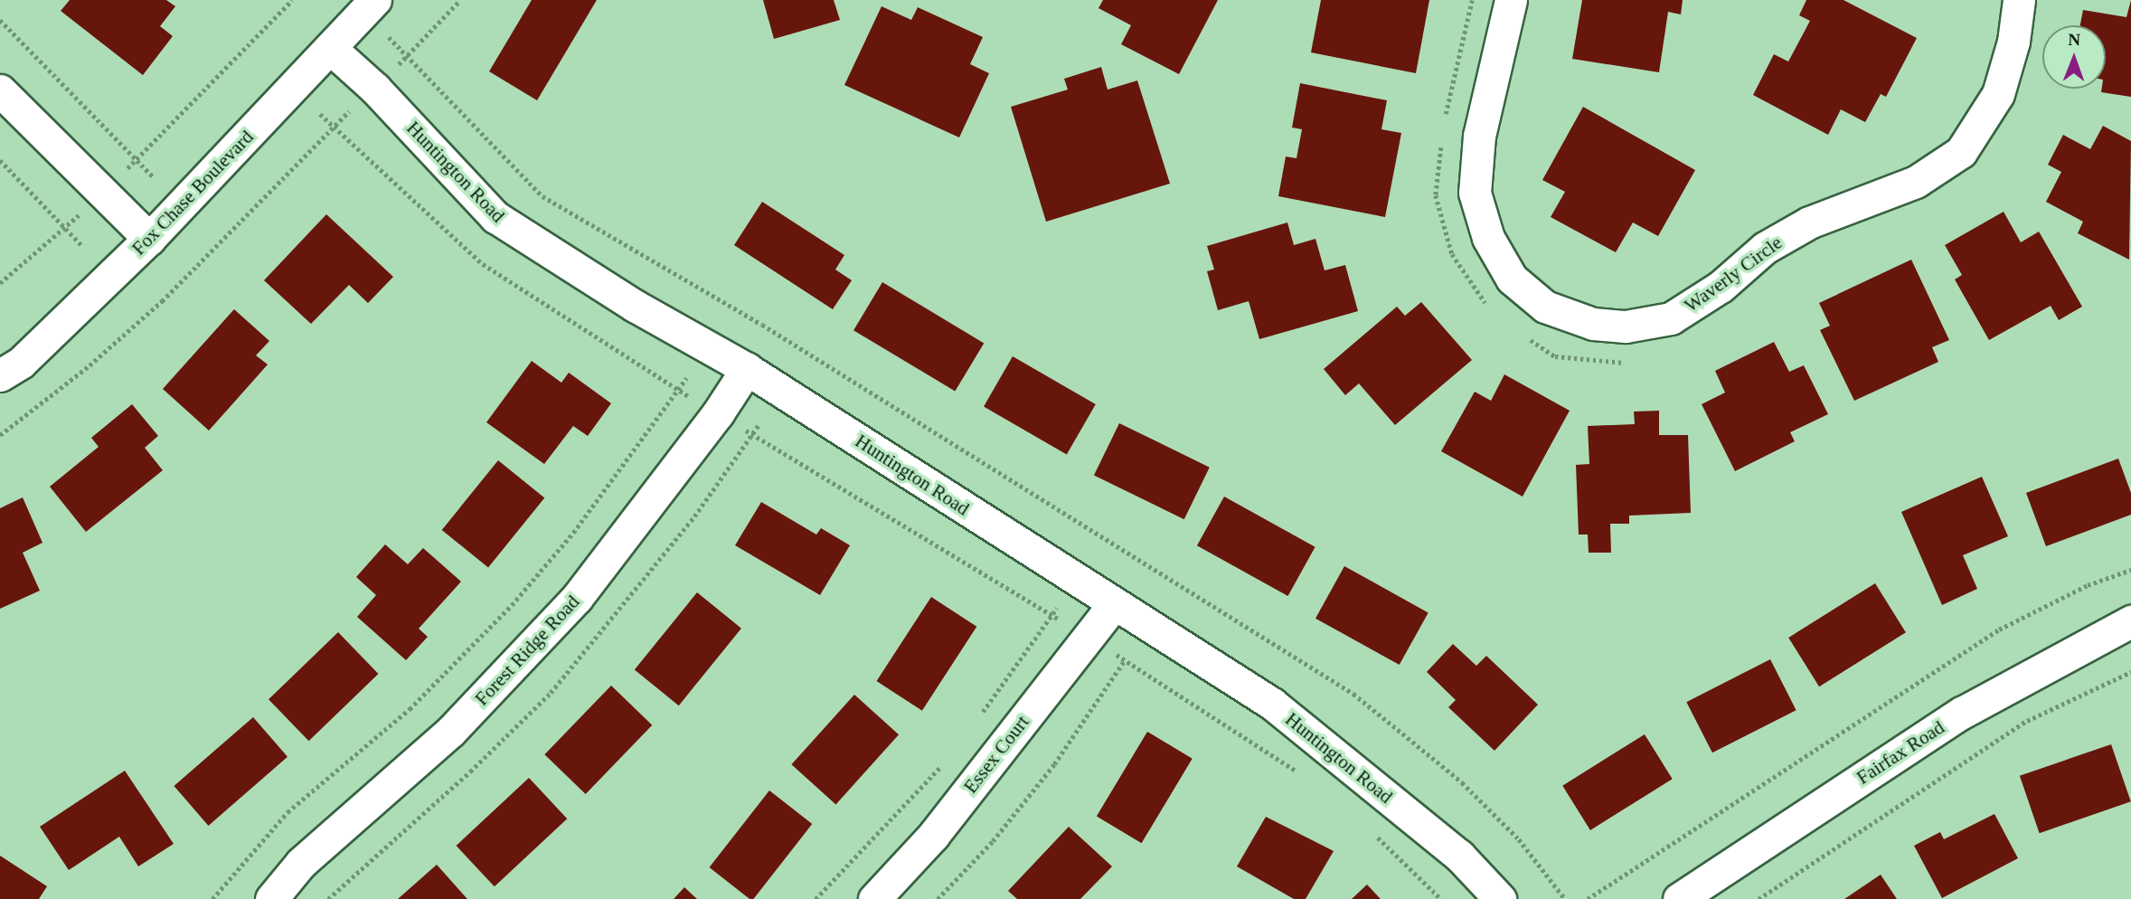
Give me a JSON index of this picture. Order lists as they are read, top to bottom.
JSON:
{
  "streets": {
    "street": [
      "Huntington Road",
      "Fox Chase Boulevard",
      "Waverly Circle",
      "Forest Ridge Road",
      "Fairfax Road",
      "Essex Court"
    ]
  },
  "crossings": [
    ["Huntington Road", "Fox Chase Boulevard"],
    ["Huntington Road", "Forest Ridge Road"],
    ["Huntington Road", "Essex Court"]
  ],
  "north": "top"
}
